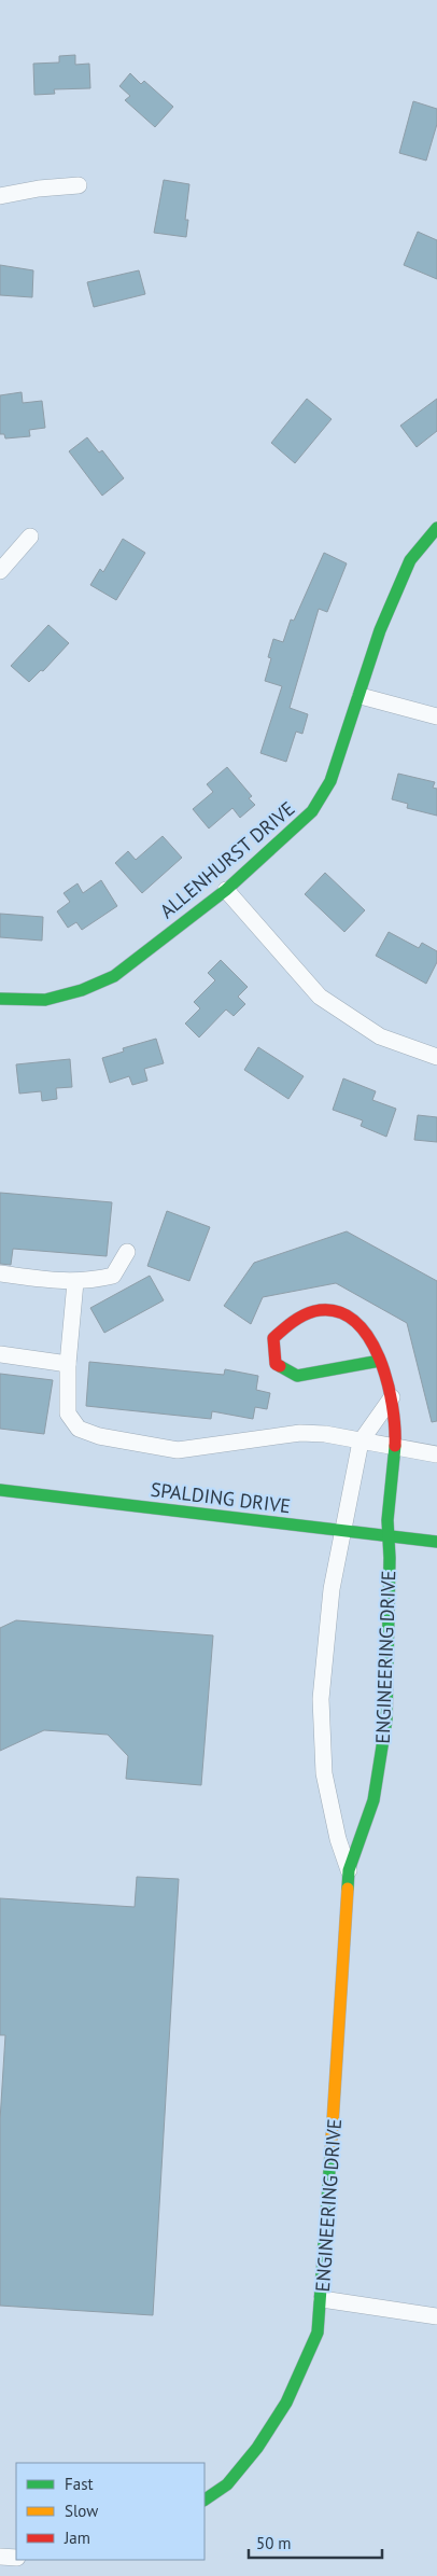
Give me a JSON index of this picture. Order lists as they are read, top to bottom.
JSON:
{
  "streets": {
    "street": ["ALLENHURST DRIVE", "SPALDING DRIVE", "ENGINEERING DRIVE"]
  },
  "crossings": [
    ["SPALDING DRIVE", "ENGINEERING DRIVE"]
  ],
  "legend": ["Fast", "Slow", "Jam"],
  "scale_bar": "50 m"
}
